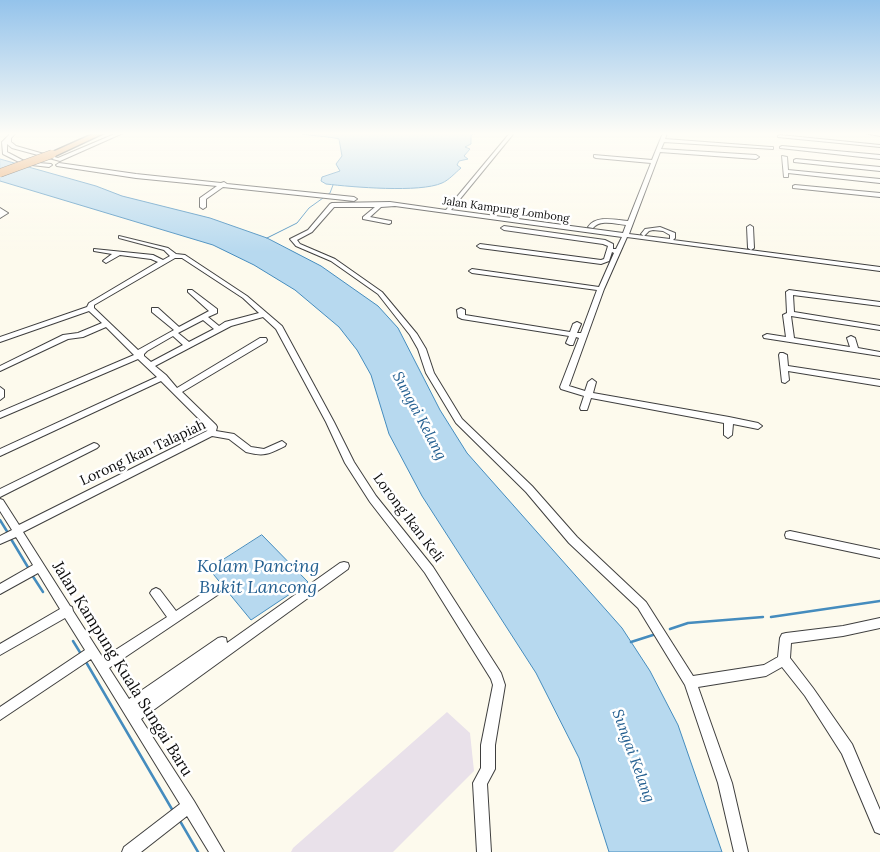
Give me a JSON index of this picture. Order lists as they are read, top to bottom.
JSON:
{
  "streets": {
    "street": [
      "Jalan Kampung Lombong",
      "Lorong Ikan Talapiah",
      "Lorong Ikan Keli",
      "Jalan Kampung Kuala Sungai Baru"
    ]
  },
  "crossings": [
    ["Lorong Ikan Talapiah", "Jalan Kampung Kuala Sungai Baru"]
  ],
  "water": ["Sungai Kelang", "Kolam Pancing Bukit Lancong"]
}
